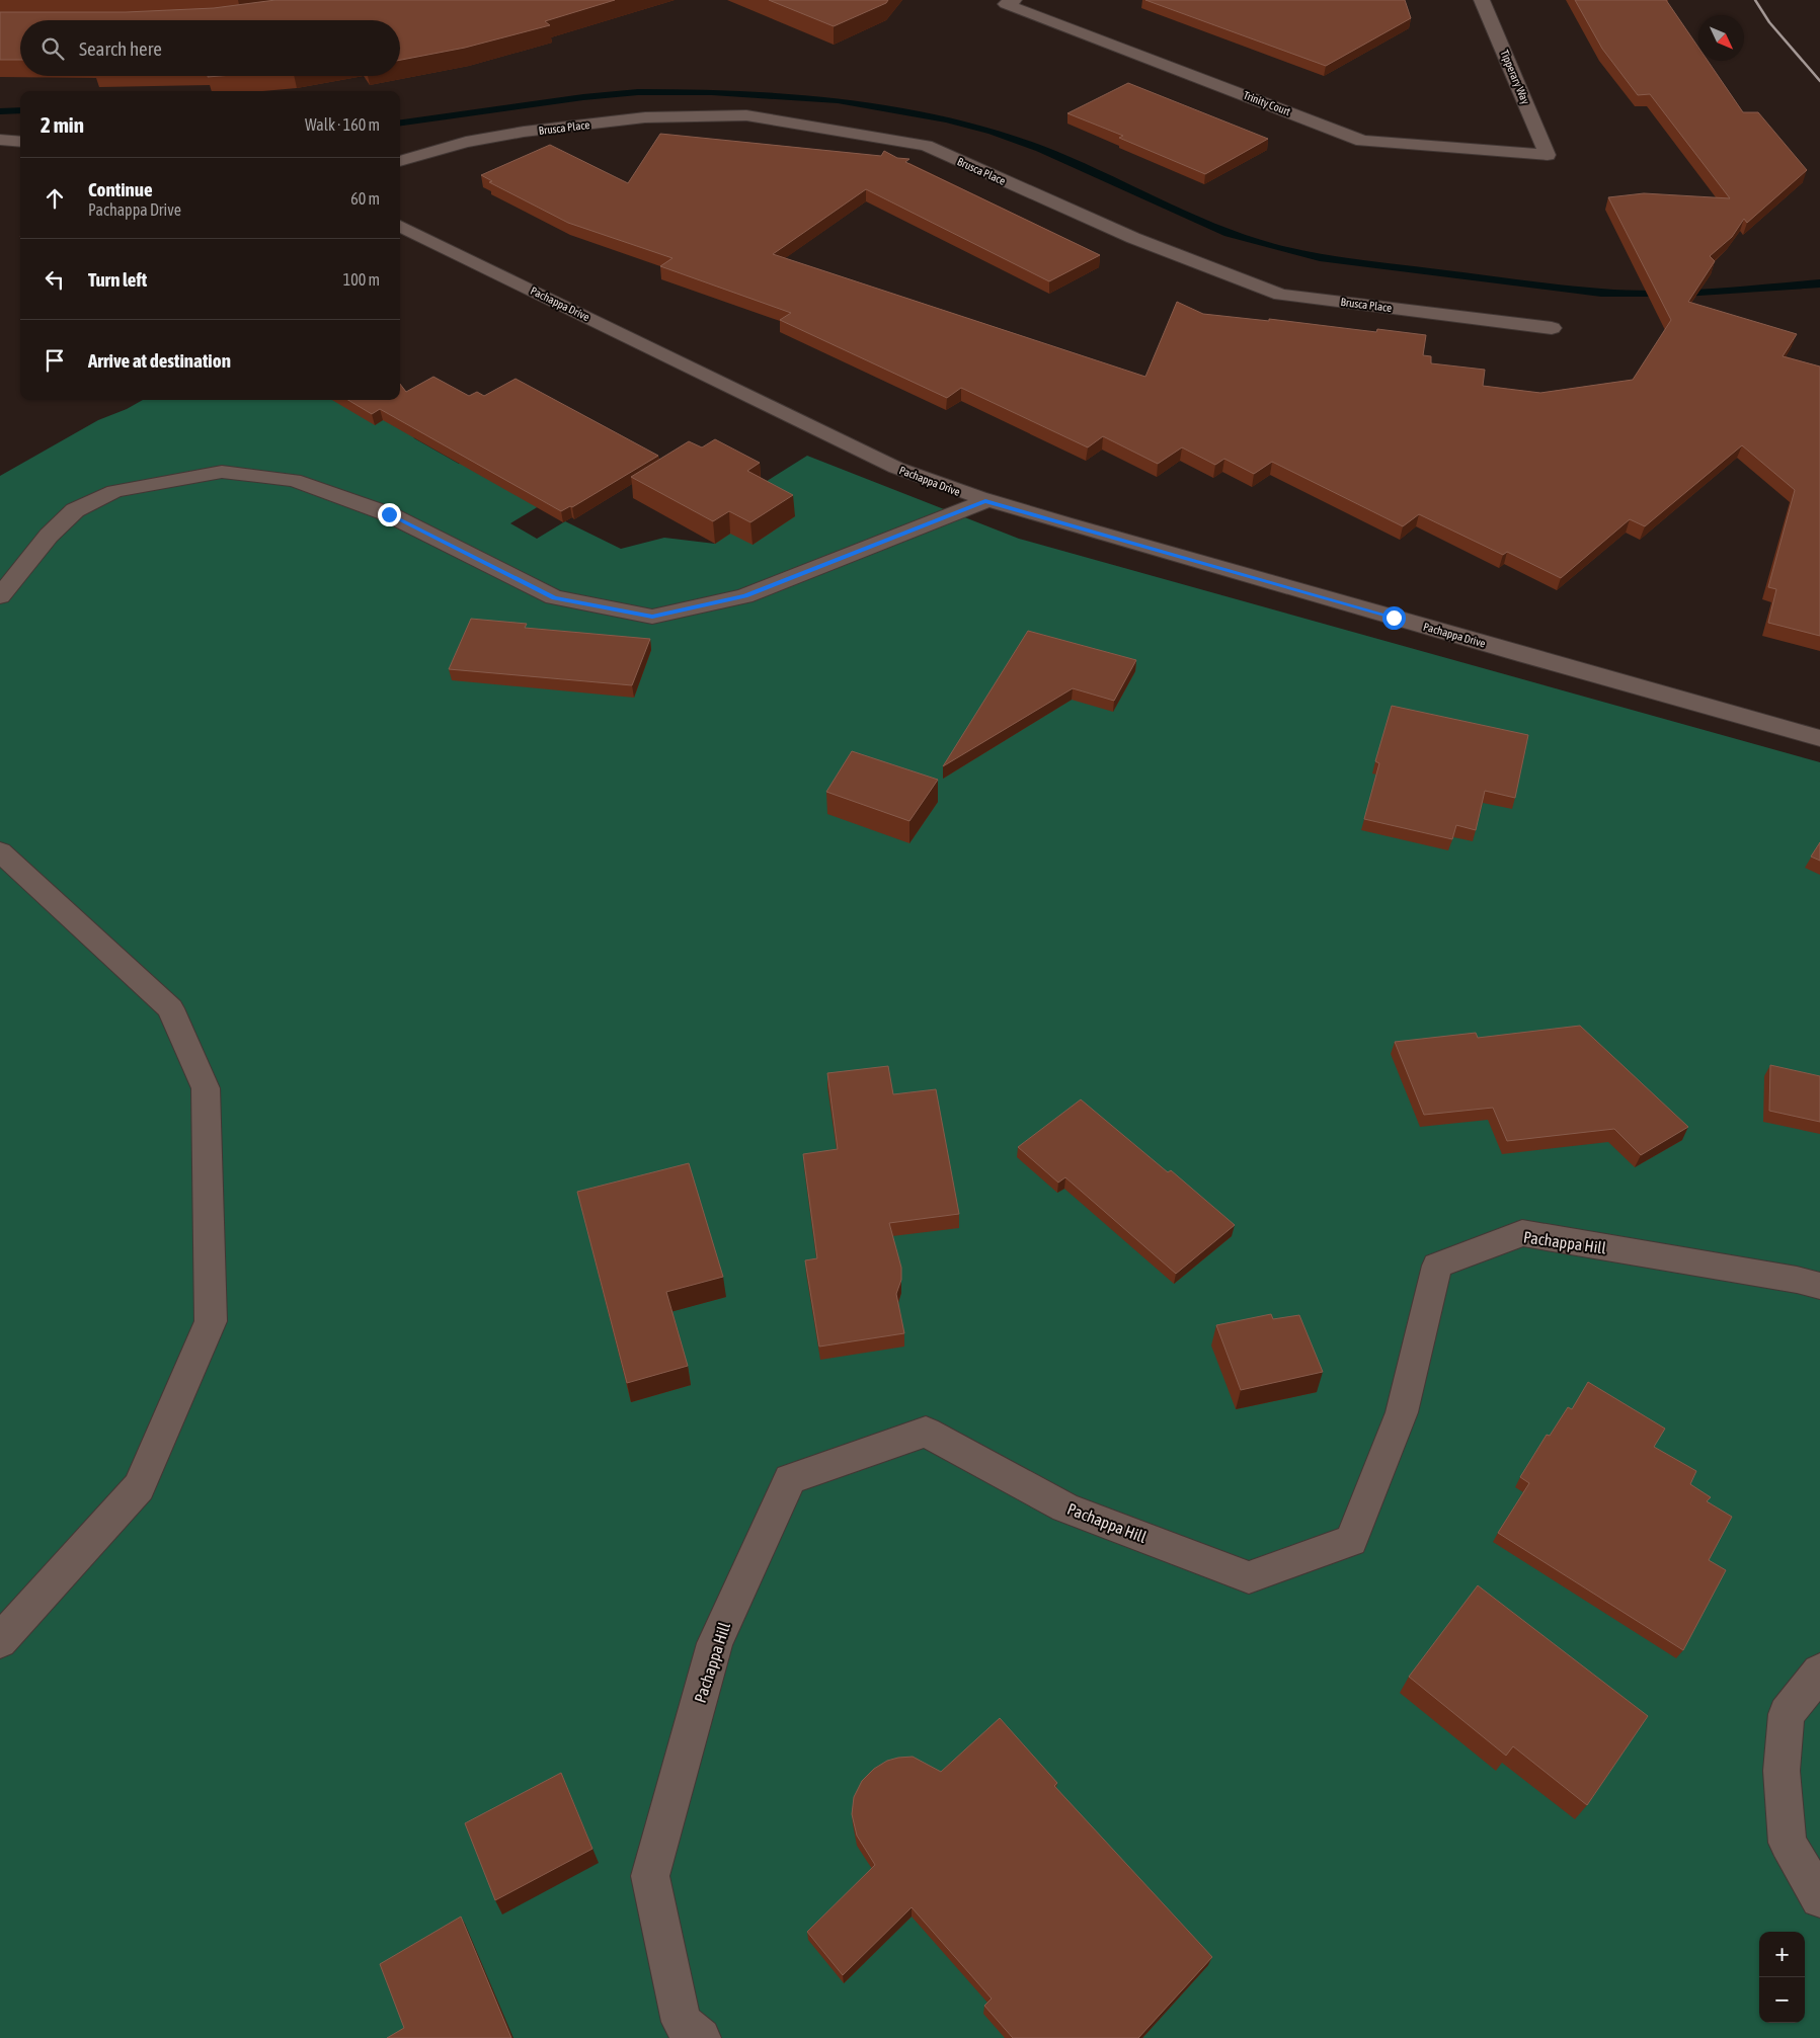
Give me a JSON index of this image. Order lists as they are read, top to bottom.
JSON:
{
  "streets": {
    "street": [
      "Tipperary Way",
      "Trinity Court",
      "Brusca Place",
      "Pachappa Drive",
      "Pachappa Hill"
    ]
  },
  "crossings": [
    ["Tipperary Way", "Trinity Court"]
  ],
  "north": "bottom right",
  "page": {
    "search": "Search here",
    "heading": ["2 min", "Walk · 160 m"],
    "list": [
      ["Continue", "Pachappa Drive", "60 m"],
      ["Turn left", "100 m"],
      "Arrive at destination"
    ],
    "map_buttons": ["+", "−"]
  }
}
